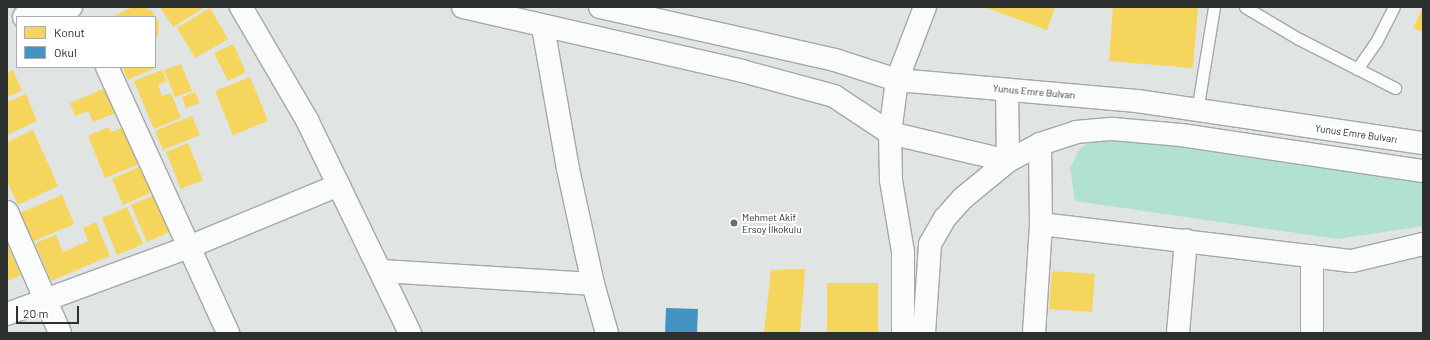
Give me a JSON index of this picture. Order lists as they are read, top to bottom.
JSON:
{
  "streets": {
    "street": ["Yunus Emre Bulvarı"]
  },
  "places": ["Mehmet Akif Ersoy İlkokulu"],
  "legend": ["Konut", "Okul"],
  "scale_bar": "20 m"
}
